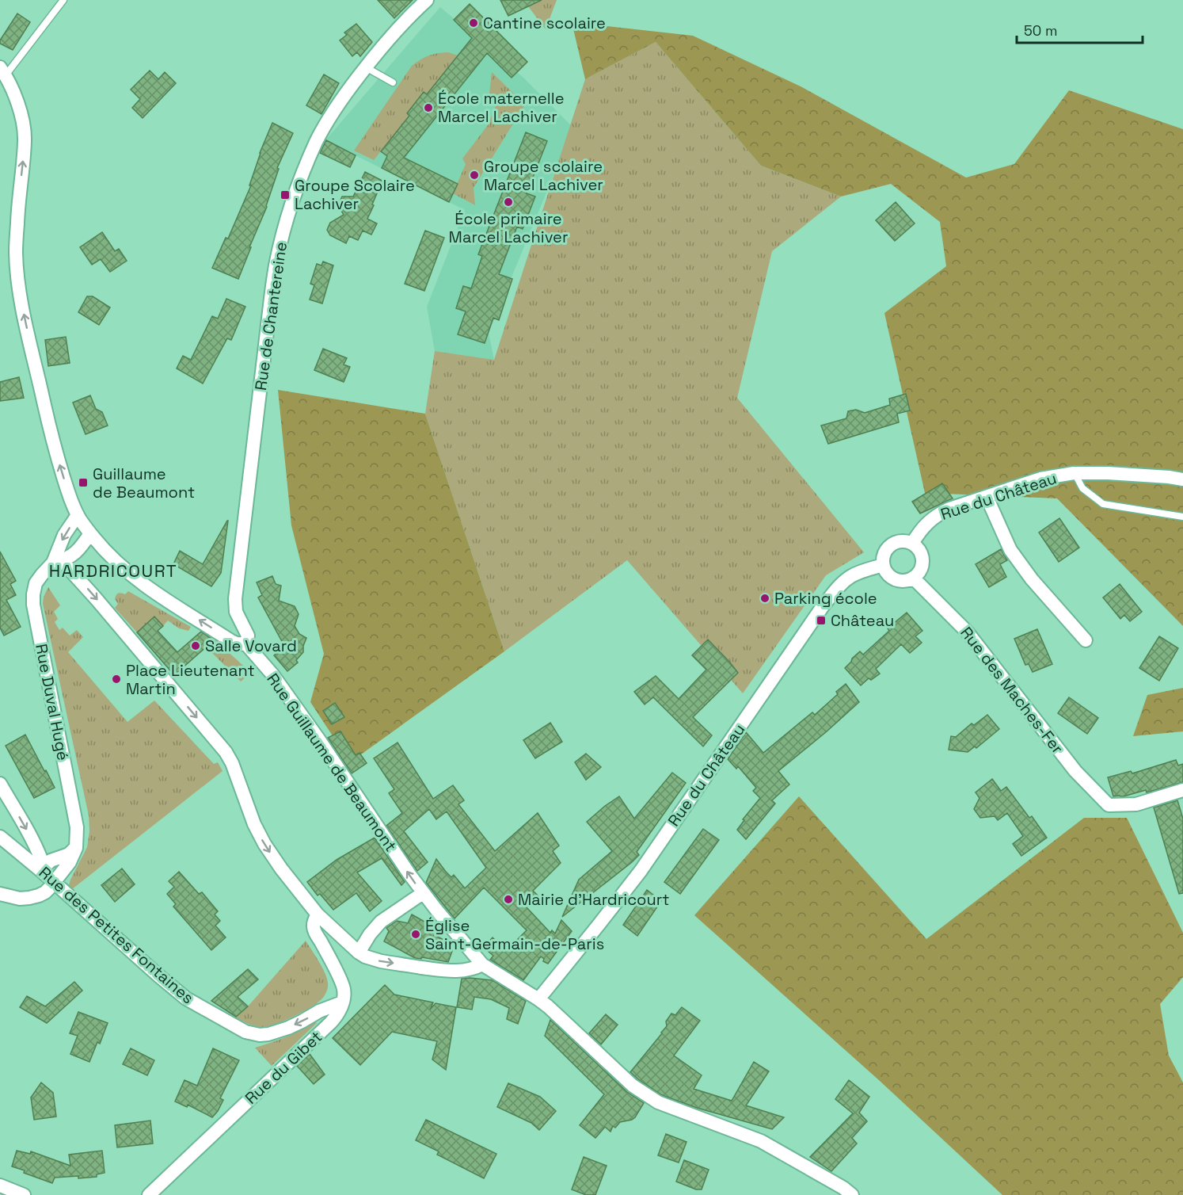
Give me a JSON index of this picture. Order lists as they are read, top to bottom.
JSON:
{
  "streets": {
    "street": [
      "Rue de Chantereine",
      "Rue du Château",
      "Rue des Maches-Fer",
      "Rue Duval Hugé",
      "Rue Guillaume de Beaumont",
      "Rue des Petites Fontaines",
      "Rue du Gibet"
    ]
  },
  "crossings": [
    ["Rue de Chantereine", "Rue Guillaume de Beaumont"],
    ["Rue du Château", "Rue des Maches-Fer"],
    ["Rue du Château", "Rue Guillaume de Beaumont"],
    ["Rue Duval Hugé", "Rue des Petites Fontaines"],
    ["Rue des Petites Fontaines", "Rue du Gibet"]
  ],
  "one_way": ["Rue des Petites Fontaines"],
  "districts": ["HARDRICOURT"],
  "places": {
    "other": [
      "Cantine scolaire",
      "École maternelle Marcel Lachiver",
      "Groupe scolaire Marcel Lachiver",
      "École primaire Marcel Lachiver",
      "Parking école",
      "Salle Vovard",
      "Place Lieutenant Martin",
      "Mairie d'Hardricourt",
      "Église Saint-Germain-de-Paris"
    ],
    "transit": ["Groupe Scolaire Lachiver", "Guillaume de Beaumont", "Château"]
  },
  "scale_bar": "50 m"
}
